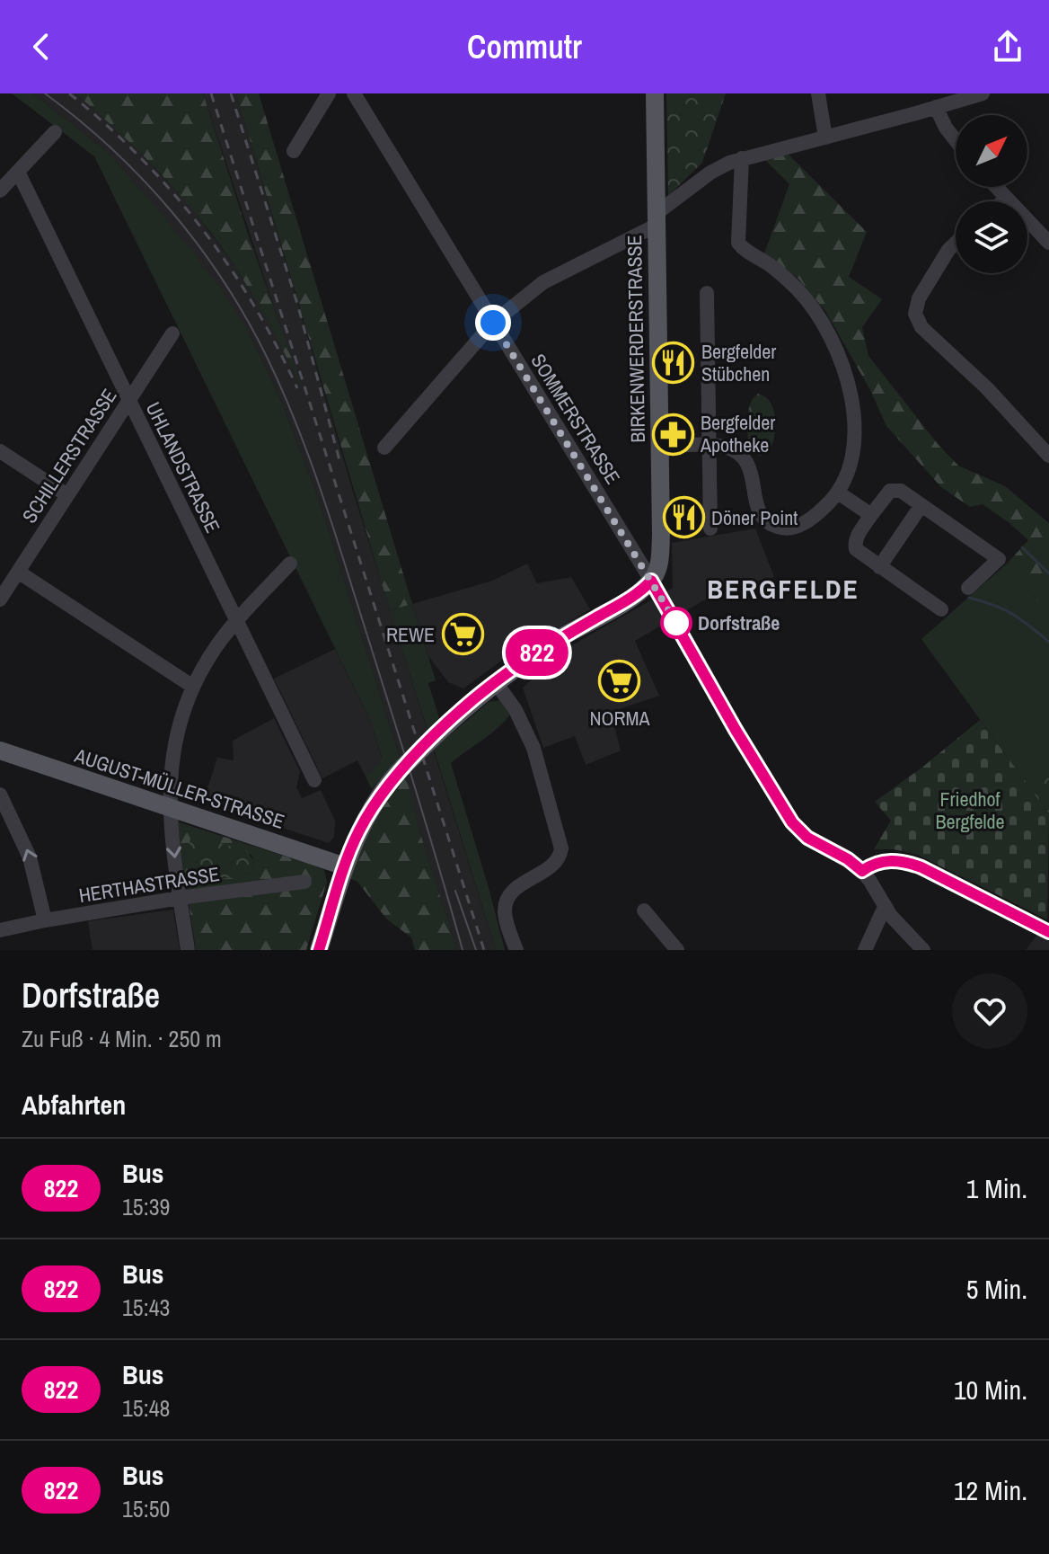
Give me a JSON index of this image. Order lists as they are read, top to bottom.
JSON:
{
  "streets": {
    "main road": ["BIRKENWERDERSTRASSE", "AUGUST-MÜLLER-STRASSE"],
    "street": [
      "SOMMERSTRASSE",
      "SCHILLERSTRASSE",
      "UHLANDSTRASSE",
      "HERTHASTRASSE"
    ]
  },
  "crossings": [
    ["BIRKENWERDERSTRASSE", "SOMMERSTRASSE"],
    ["SCHILLERSTRASSE", "UHLANDSTRASSE"]
  ],
  "districts": ["BERGFELDE"],
  "parks": ["Friedhof Bergfelde"],
  "places": {
    "restaurant": ["Bergfelder Stübchen", "Döner Point"],
    "pharmacy": ["Bergfelder Apotheke"],
    "other": ["Dorfstraße"],
    "supermarket": ["REWE", "NORMA"]
  },
  "lines": ["bus line 822"],
  "north": "top right",
  "page": {
    "header": "Commutr",
    "on_map": "822",
    "heading": [
      ["Dorfstraße", "Zu Fuß · 4 Min. · 250 m"],
      "Abfahrten"
    ],
    "list": [
      {
        "mark": "822",
        "name": "Bus",
        "note": "15:39",
        "value": "1 Min."
      },
      {
        "mark": "822",
        "name": "Bus",
        "note": "15:43",
        "value": "5 Min."
      },
      {
        "mark": "822",
        "name": "Bus",
        "note": "15:48",
        "value": "10 Min."
      },
      {
        "mark": "822",
        "name": "Bus",
        "note": "15:50",
        "value": "12 Min."
      }
    ]
  }
}
